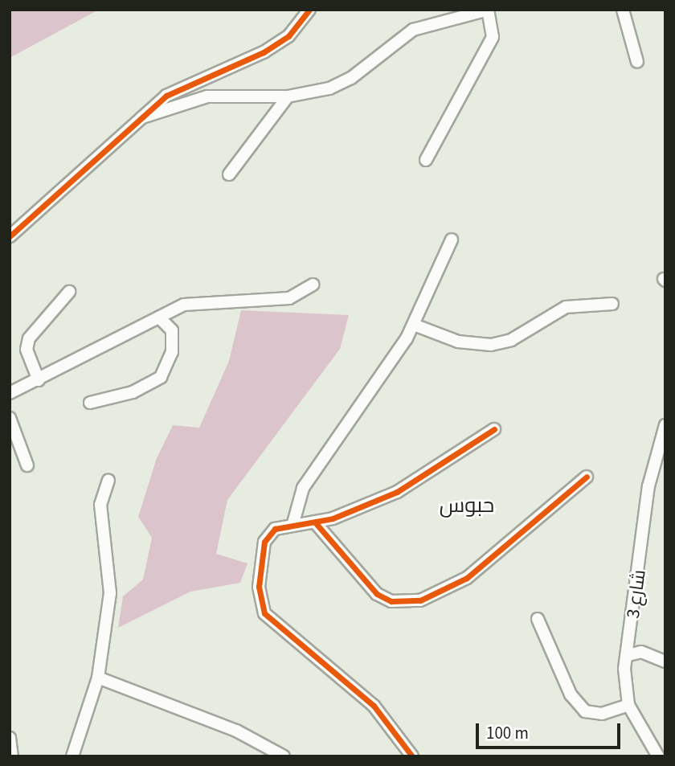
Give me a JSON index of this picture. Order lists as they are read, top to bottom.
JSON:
{
  "streets": {
    "street": ["شارع 3"]
  },
  "districts": ["حبوس"],
  "scale_bar": "100 m"
}
